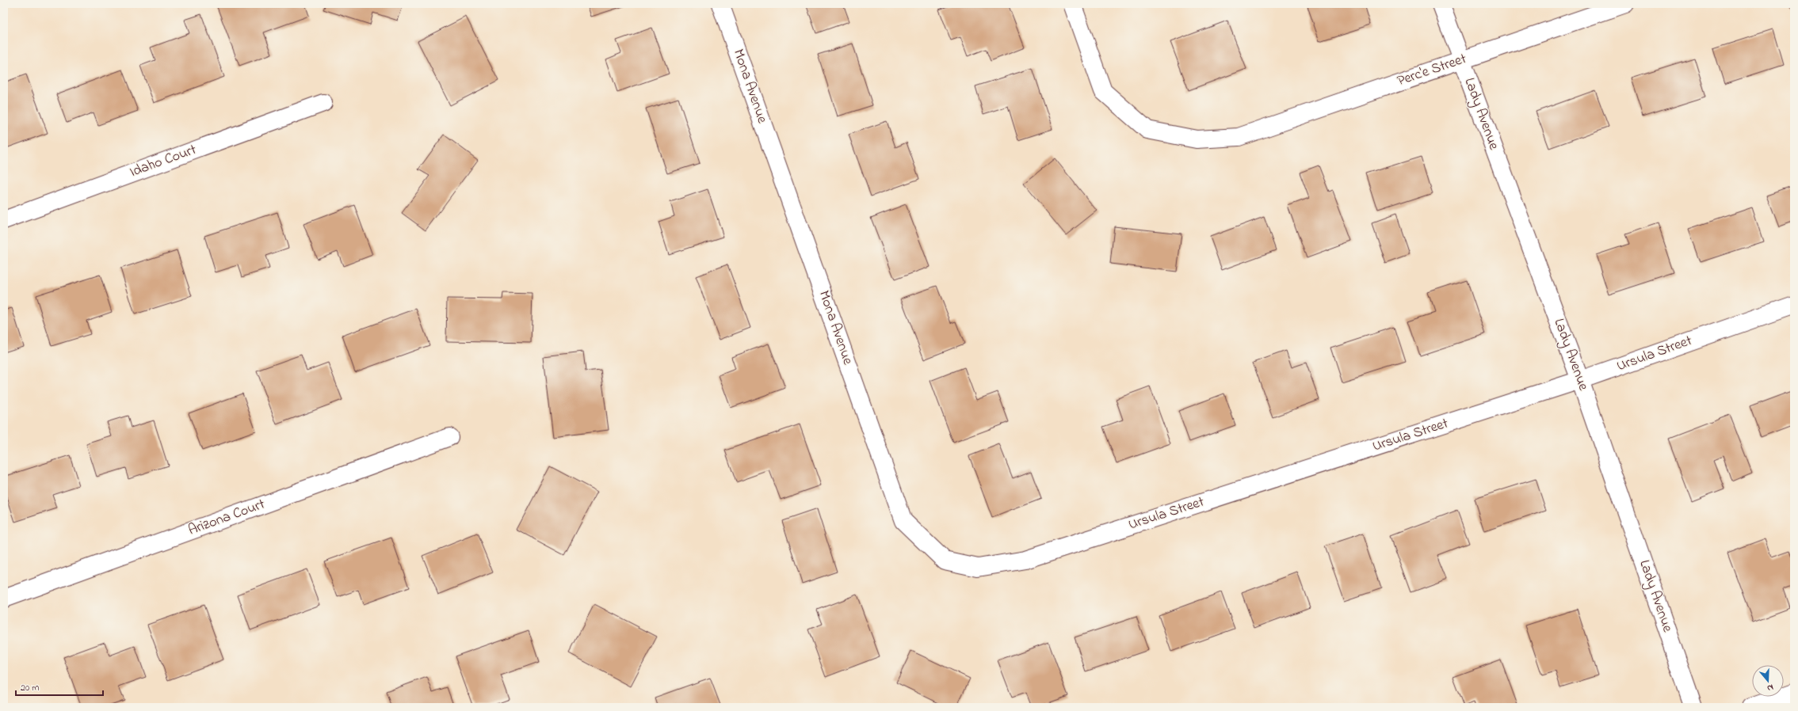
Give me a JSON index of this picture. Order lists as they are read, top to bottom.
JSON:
{
  "streets": {
    "street": [
      "Perc'e Street",
      "Mona Avenue",
      "Lady Avenue",
      "Idaho Court",
      "Ursula Street",
      "Arizona Court"
    ]
  },
  "crossings": [
    ["Perc'e Street", "Lady Avenue"],
    ["Mona Avenue", "Ursula Street"],
    ["Lady Avenue", "Ursula Street"]
  ],
  "scale_bar": "20 m",
  "north": "bottom"
}
